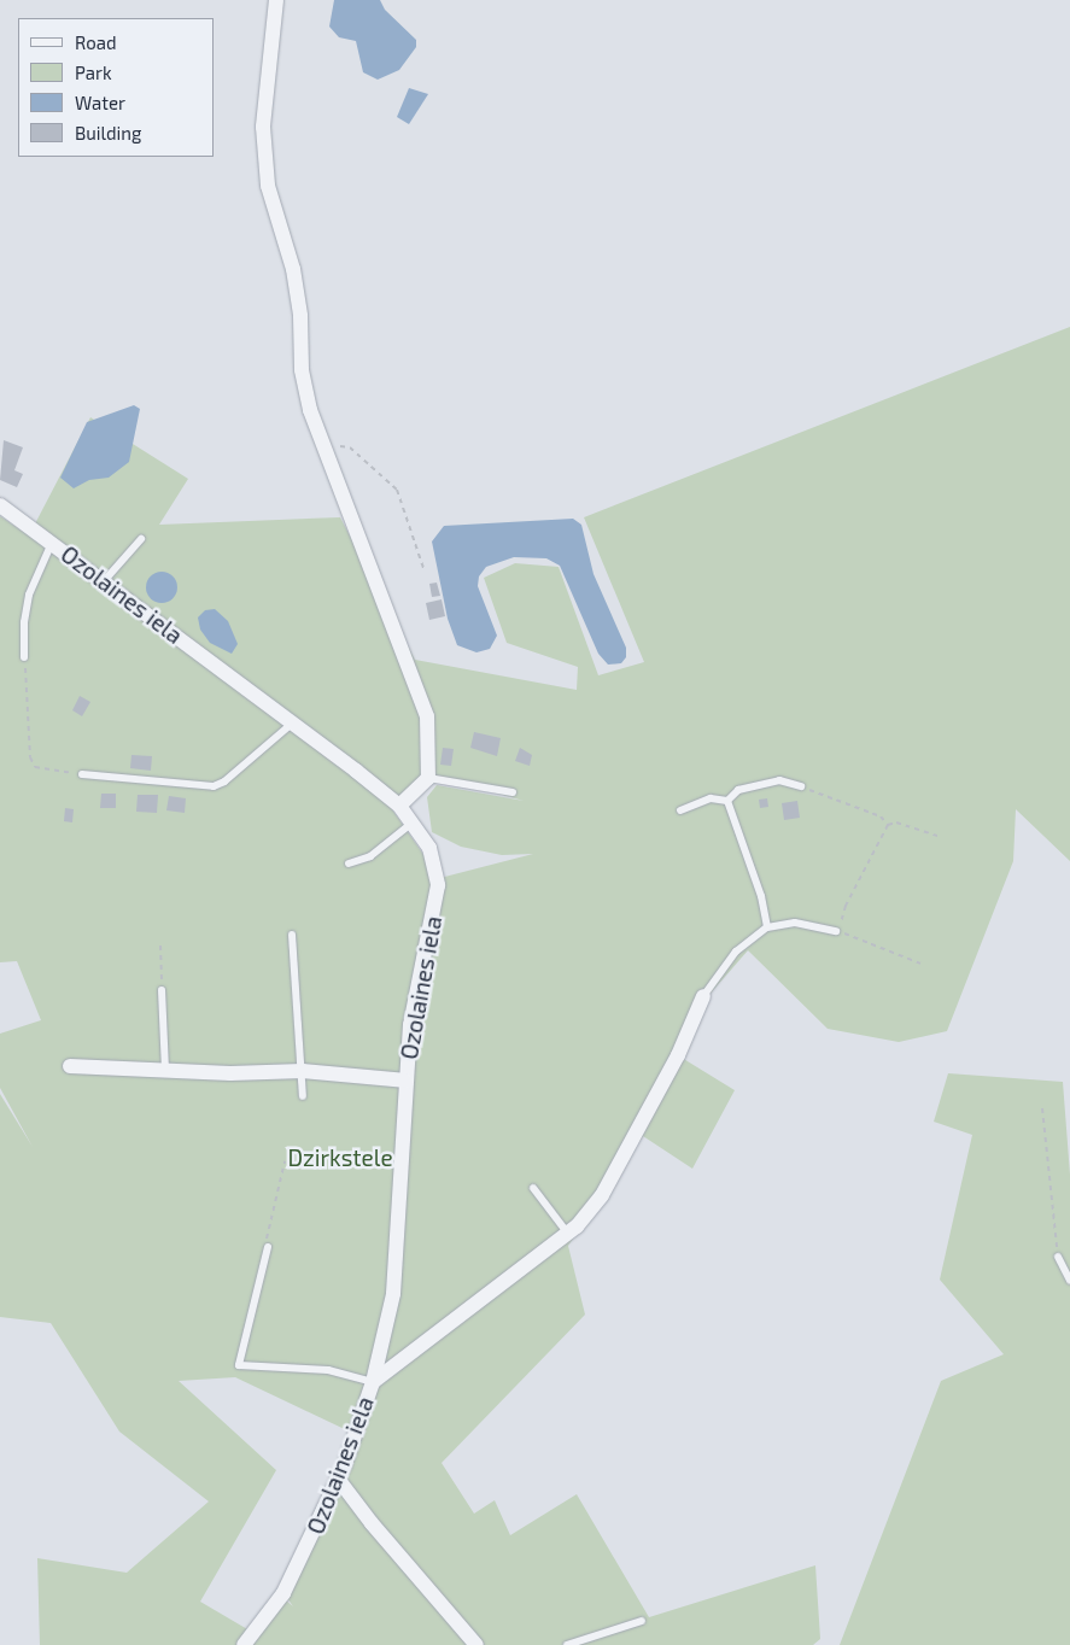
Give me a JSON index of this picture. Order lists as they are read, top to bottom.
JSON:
{
  "streets": {
    "street": ["Ozolaines iela"]
  },
  "parks": ["Dzirkstele"],
  "legend": [
    "Road",
    "Park",
    "Water",
    "Building"
  ]
}
